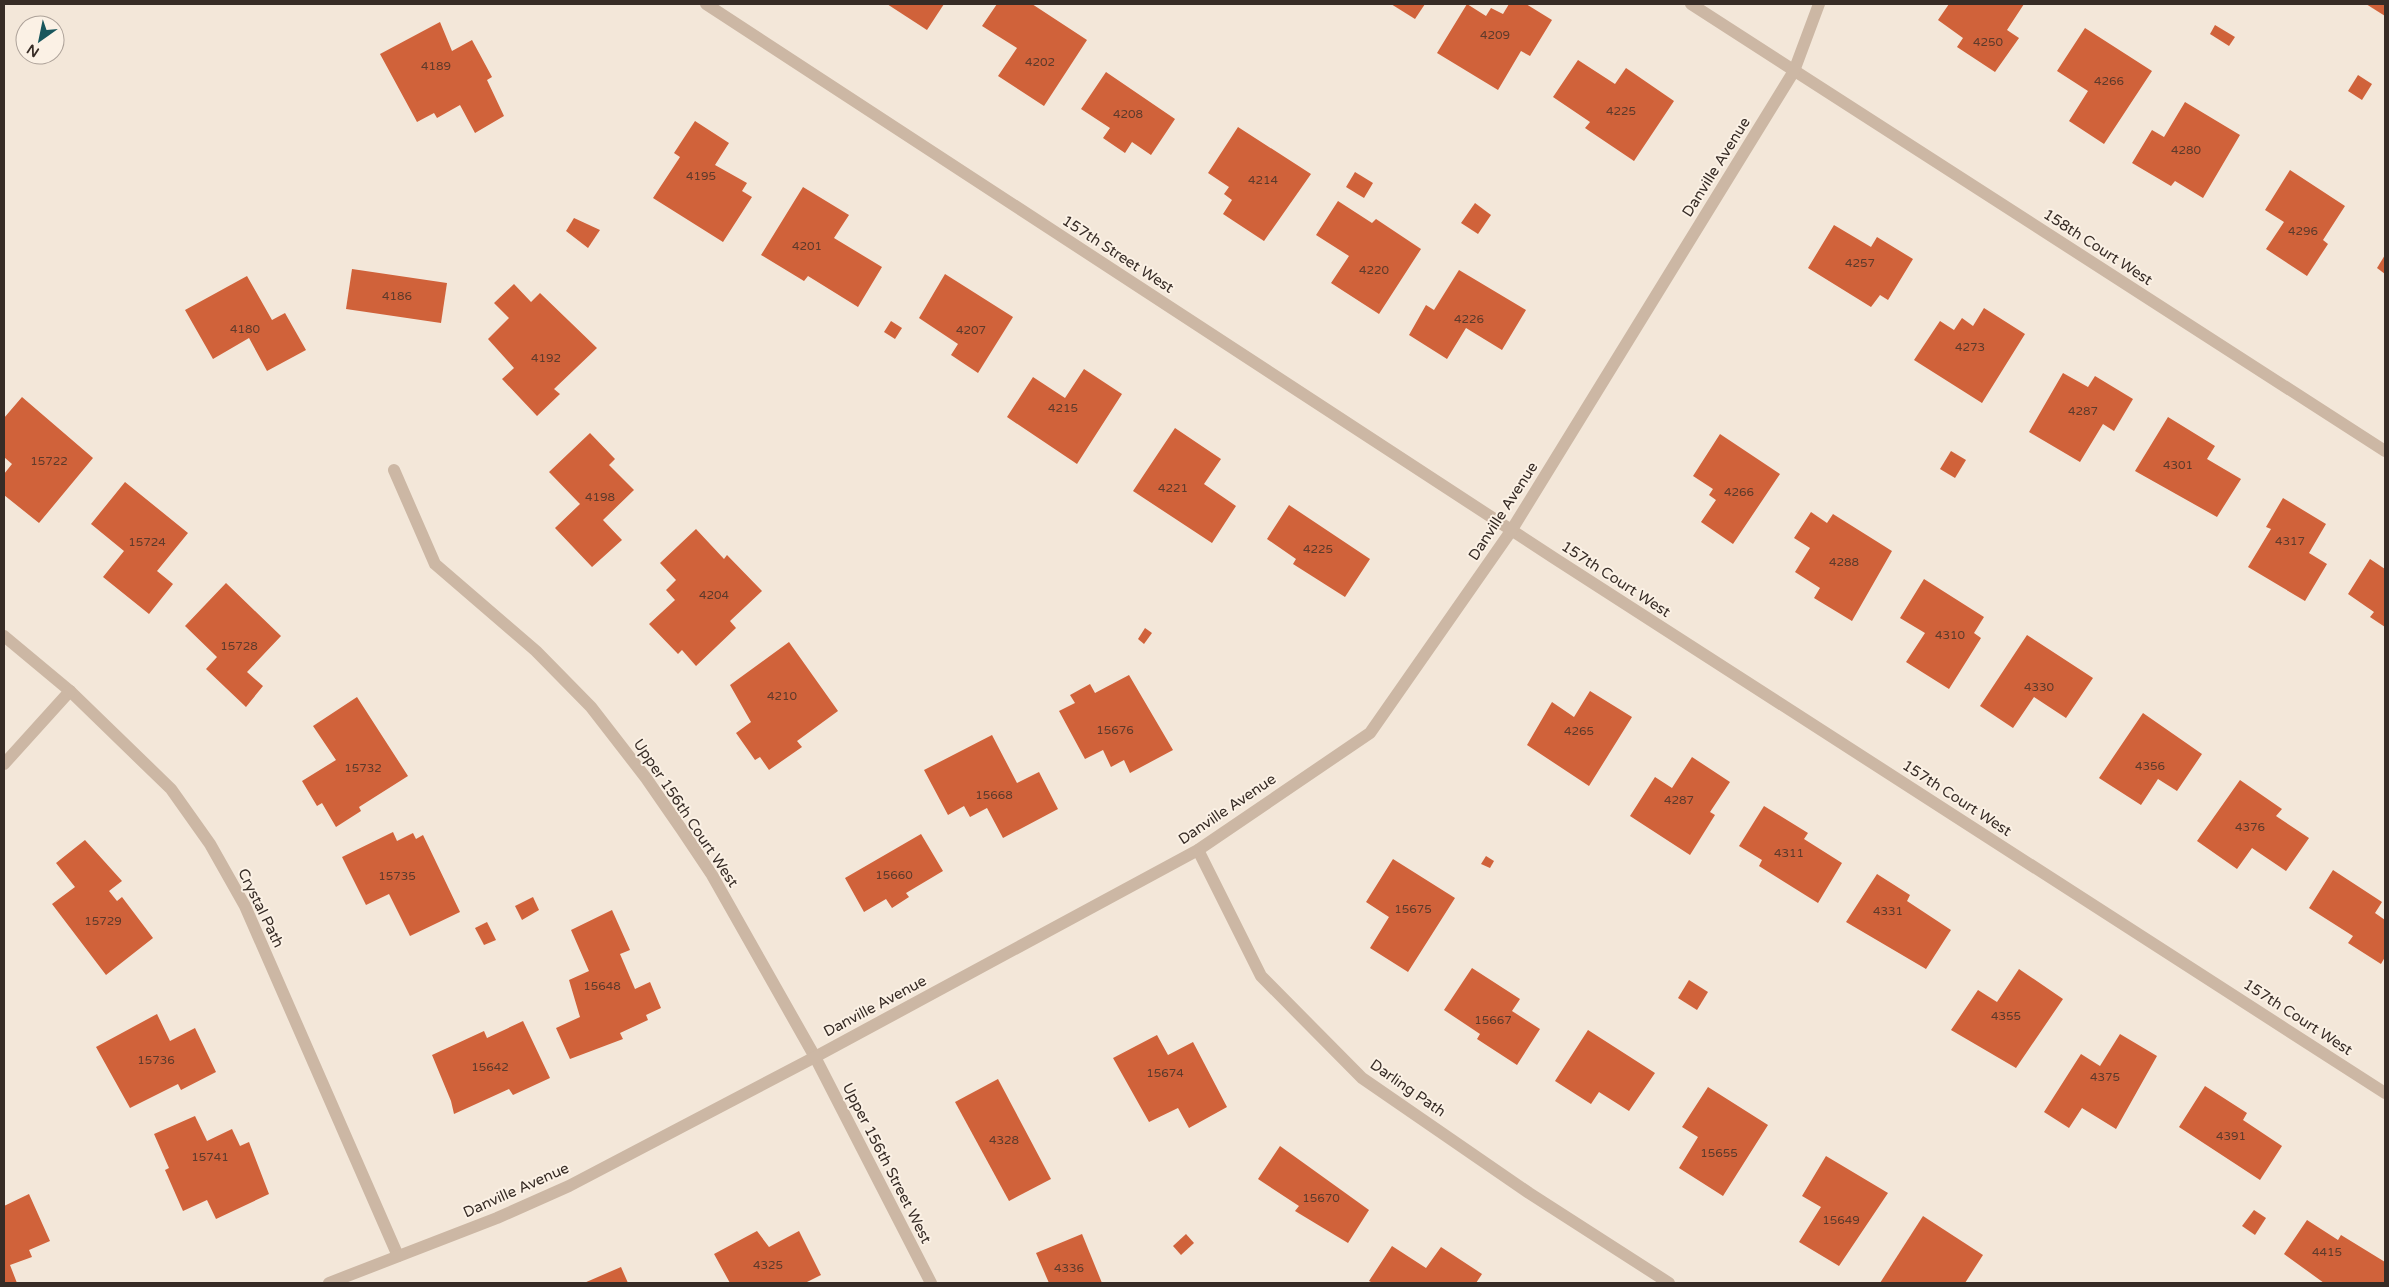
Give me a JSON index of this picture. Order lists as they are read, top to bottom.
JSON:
{
  "streets": {
    "street": [
      "Danville Avenue",
      "158th Court West",
      "157th Street West",
      "157th Court West",
      "Upper 156th Court West",
      "Crystal Path",
      "Darling Path",
      "Upper 156th Street West"
    ]
  },
  "crossings": [
    ["Danville Avenue", "158th Court West"],
    ["Danville Avenue", "157th Street West"],
    ["Danville Avenue", "157th Court West"],
    ["Danville Avenue", "Upper 156th Court West"],
    ["Danville Avenue", "Crystal Path"],
    ["Danville Avenue", "Darling Path"],
    ["Danville Avenue", "Upper 156th Street West"],
    ["157th Street West", "157th Court West"],
    ["Upper 156th Court West", "Upper 156th Street West"]
  ],
  "house_numbers": [
    "4209",
    "4250",
    "4202",
    "4189",
    "4266",
    "4225",
    "4208",
    "4280",
    "4195",
    "4214",
    "4296",
    "4201",
    "4257",
    "4220",
    "4186",
    "4226",
    "4180",
    "4207",
    "4273",
    "4192",
    "4215",
    "4287",
    "15722",
    "4301",
    "4221",
    "4266",
    "4198",
    "4317",
    "15724",
    "4225",
    "4288",
    "4204",
    "4310",
    "15728",
    "4330",
    "4210",
    "15676",
    "4265",
    "4356",
    "15732",
    "15668",
    "4287",
    "4376",
    "4311",
    "15660",
    "15735",
    "15675",
    "4331",
    "15729",
    "15648",
    "4355",
    "15667",
    "15736",
    "15642",
    "15674",
    "4375",
    "4391",
    "4328",
    "15655",
    "15741",
    "15670",
    "15649",
    "4415",
    "4325",
    "4336"
  ],
  "north": "bottom left"
}
